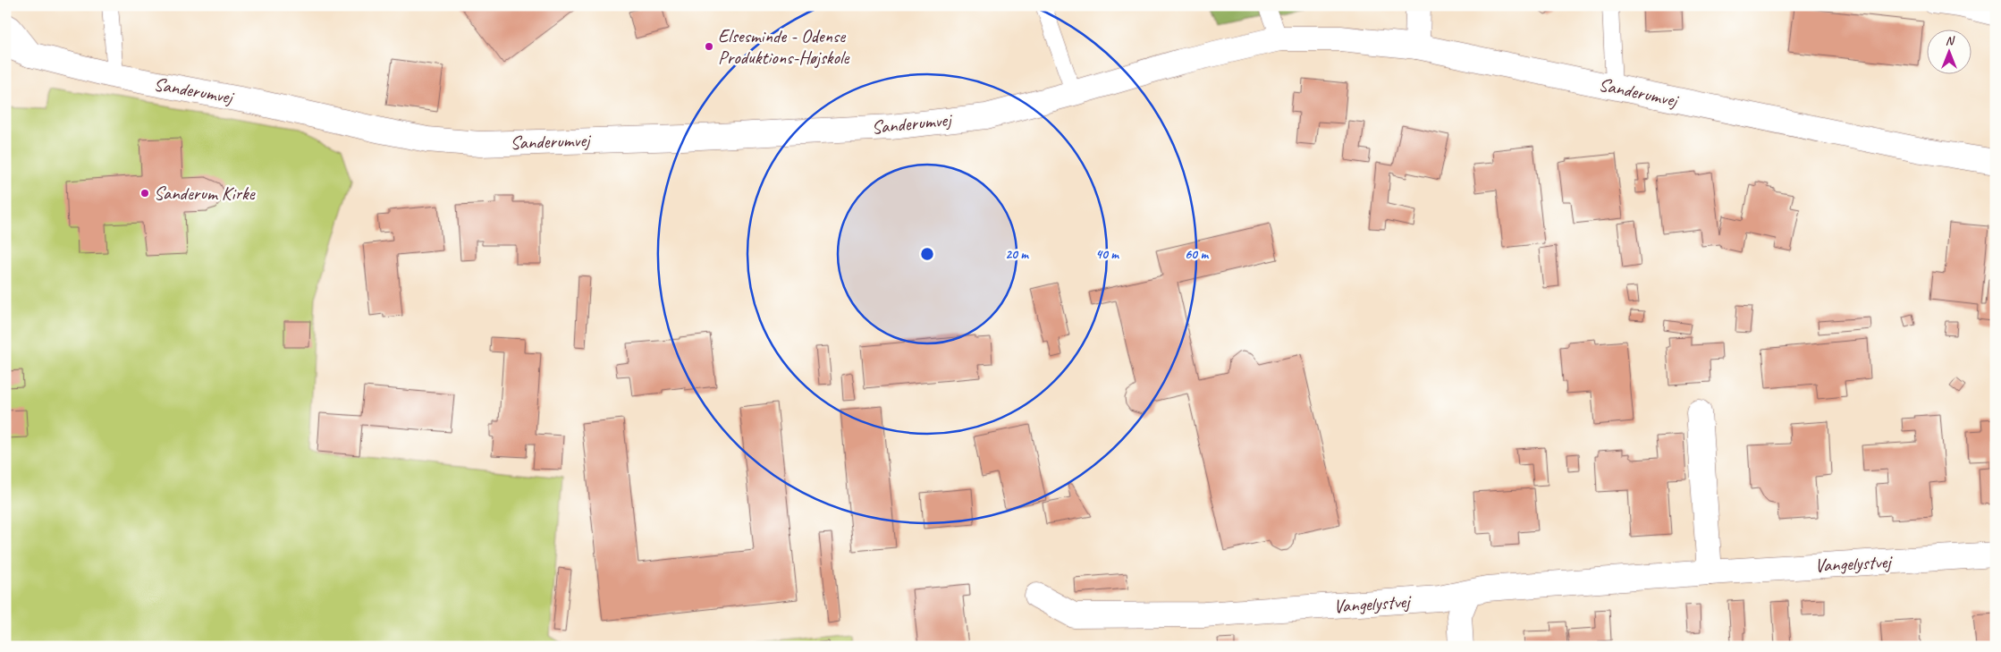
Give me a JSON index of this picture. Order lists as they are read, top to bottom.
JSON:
{
  "streets": {
    "street": ["Sanderumvej", "Vangelystvej"]
  },
  "places": ["Elsesminde - Odense Produktions-Højskole", "Sanderum Kirke"],
  "north": "top",
  "rings": ["20 m", "40 m", "60 m"]
}
